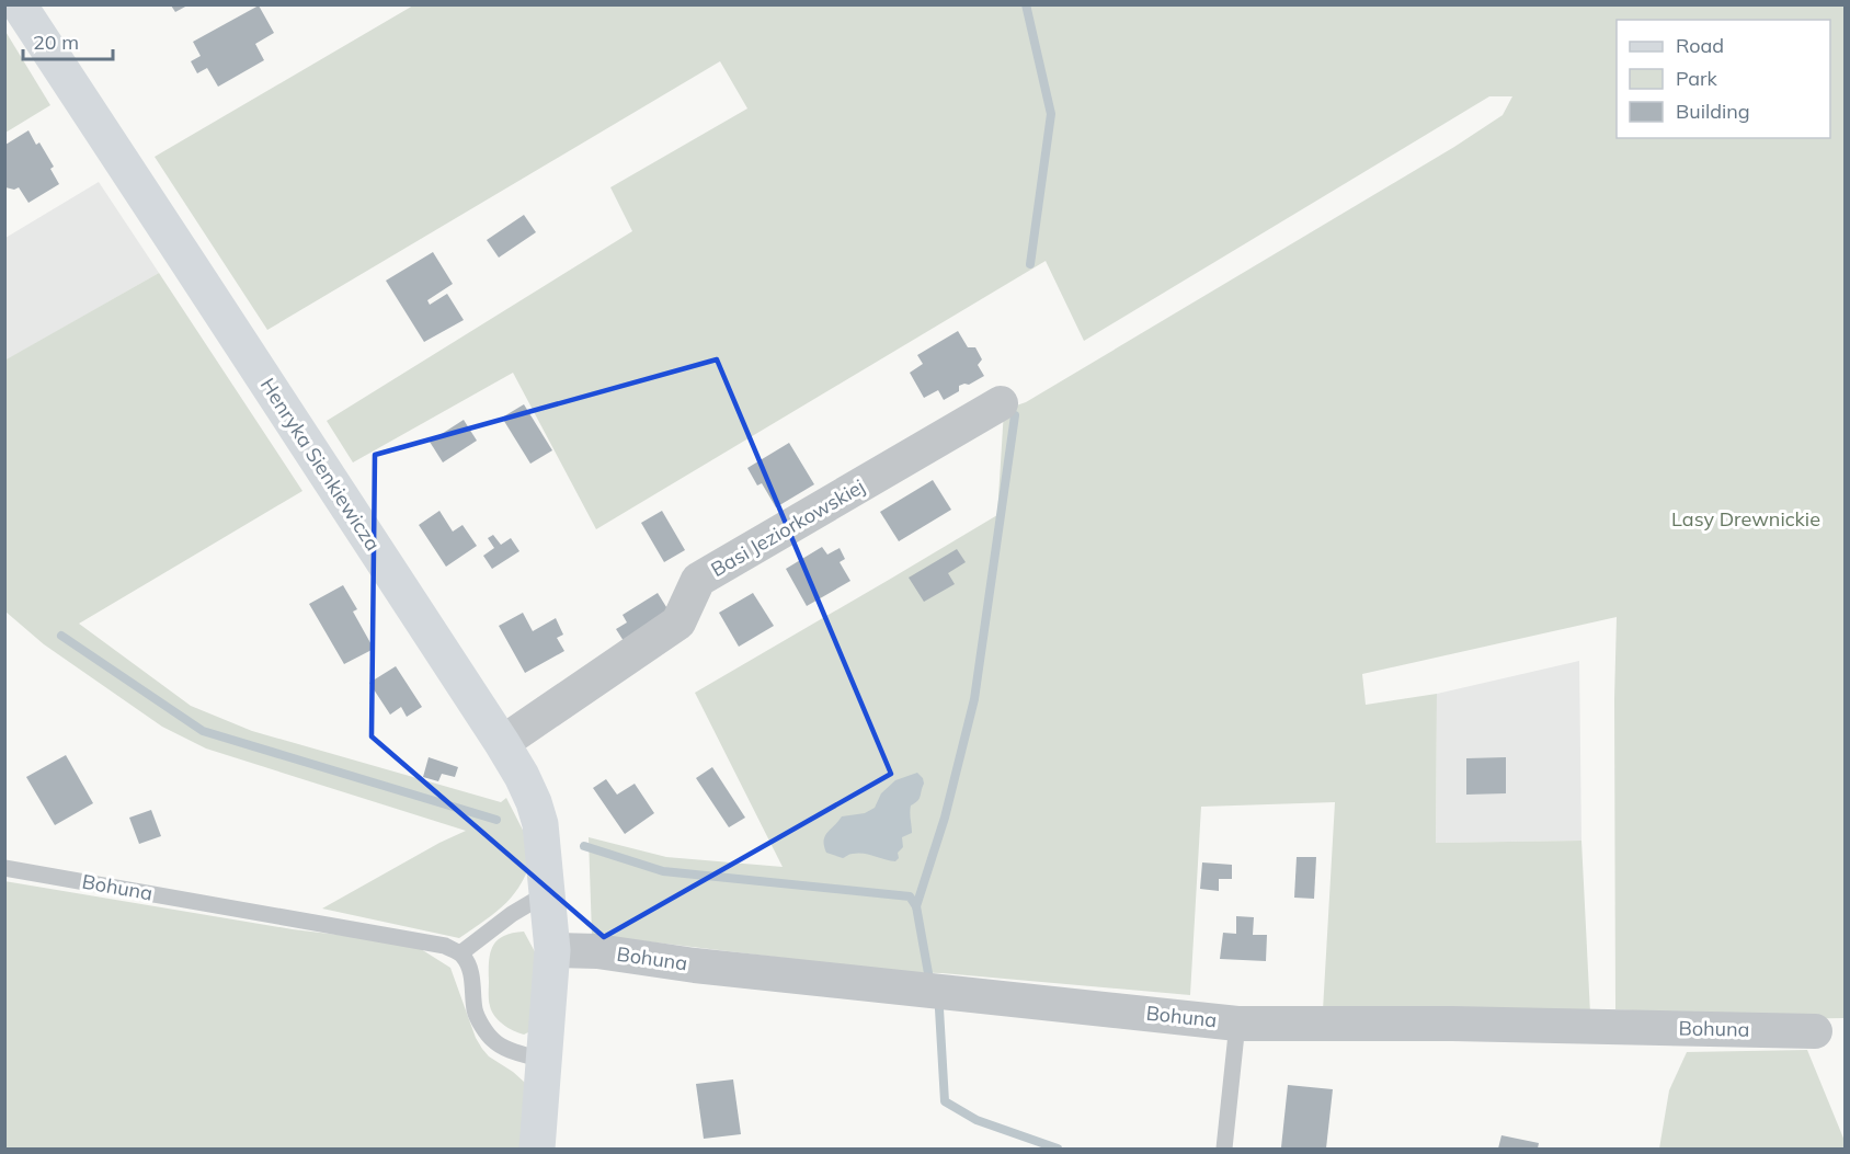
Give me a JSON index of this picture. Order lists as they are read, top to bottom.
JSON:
{
  "streets": {
    "street": ["Henryka Sienkiewicza", "Basi Jeziorkowskiej", "Bohuna"]
  },
  "crossings": [
    ["Henryka Sienkiewicza", "Basi Jeziorkowskiej"],
    ["Henryka Sienkiewicza", "Bohuna"]
  ],
  "parks": ["Lasy Drewnickie"],
  "legend": ["Road", "Park", "Building"],
  "scale_bar": "20 m"
}
